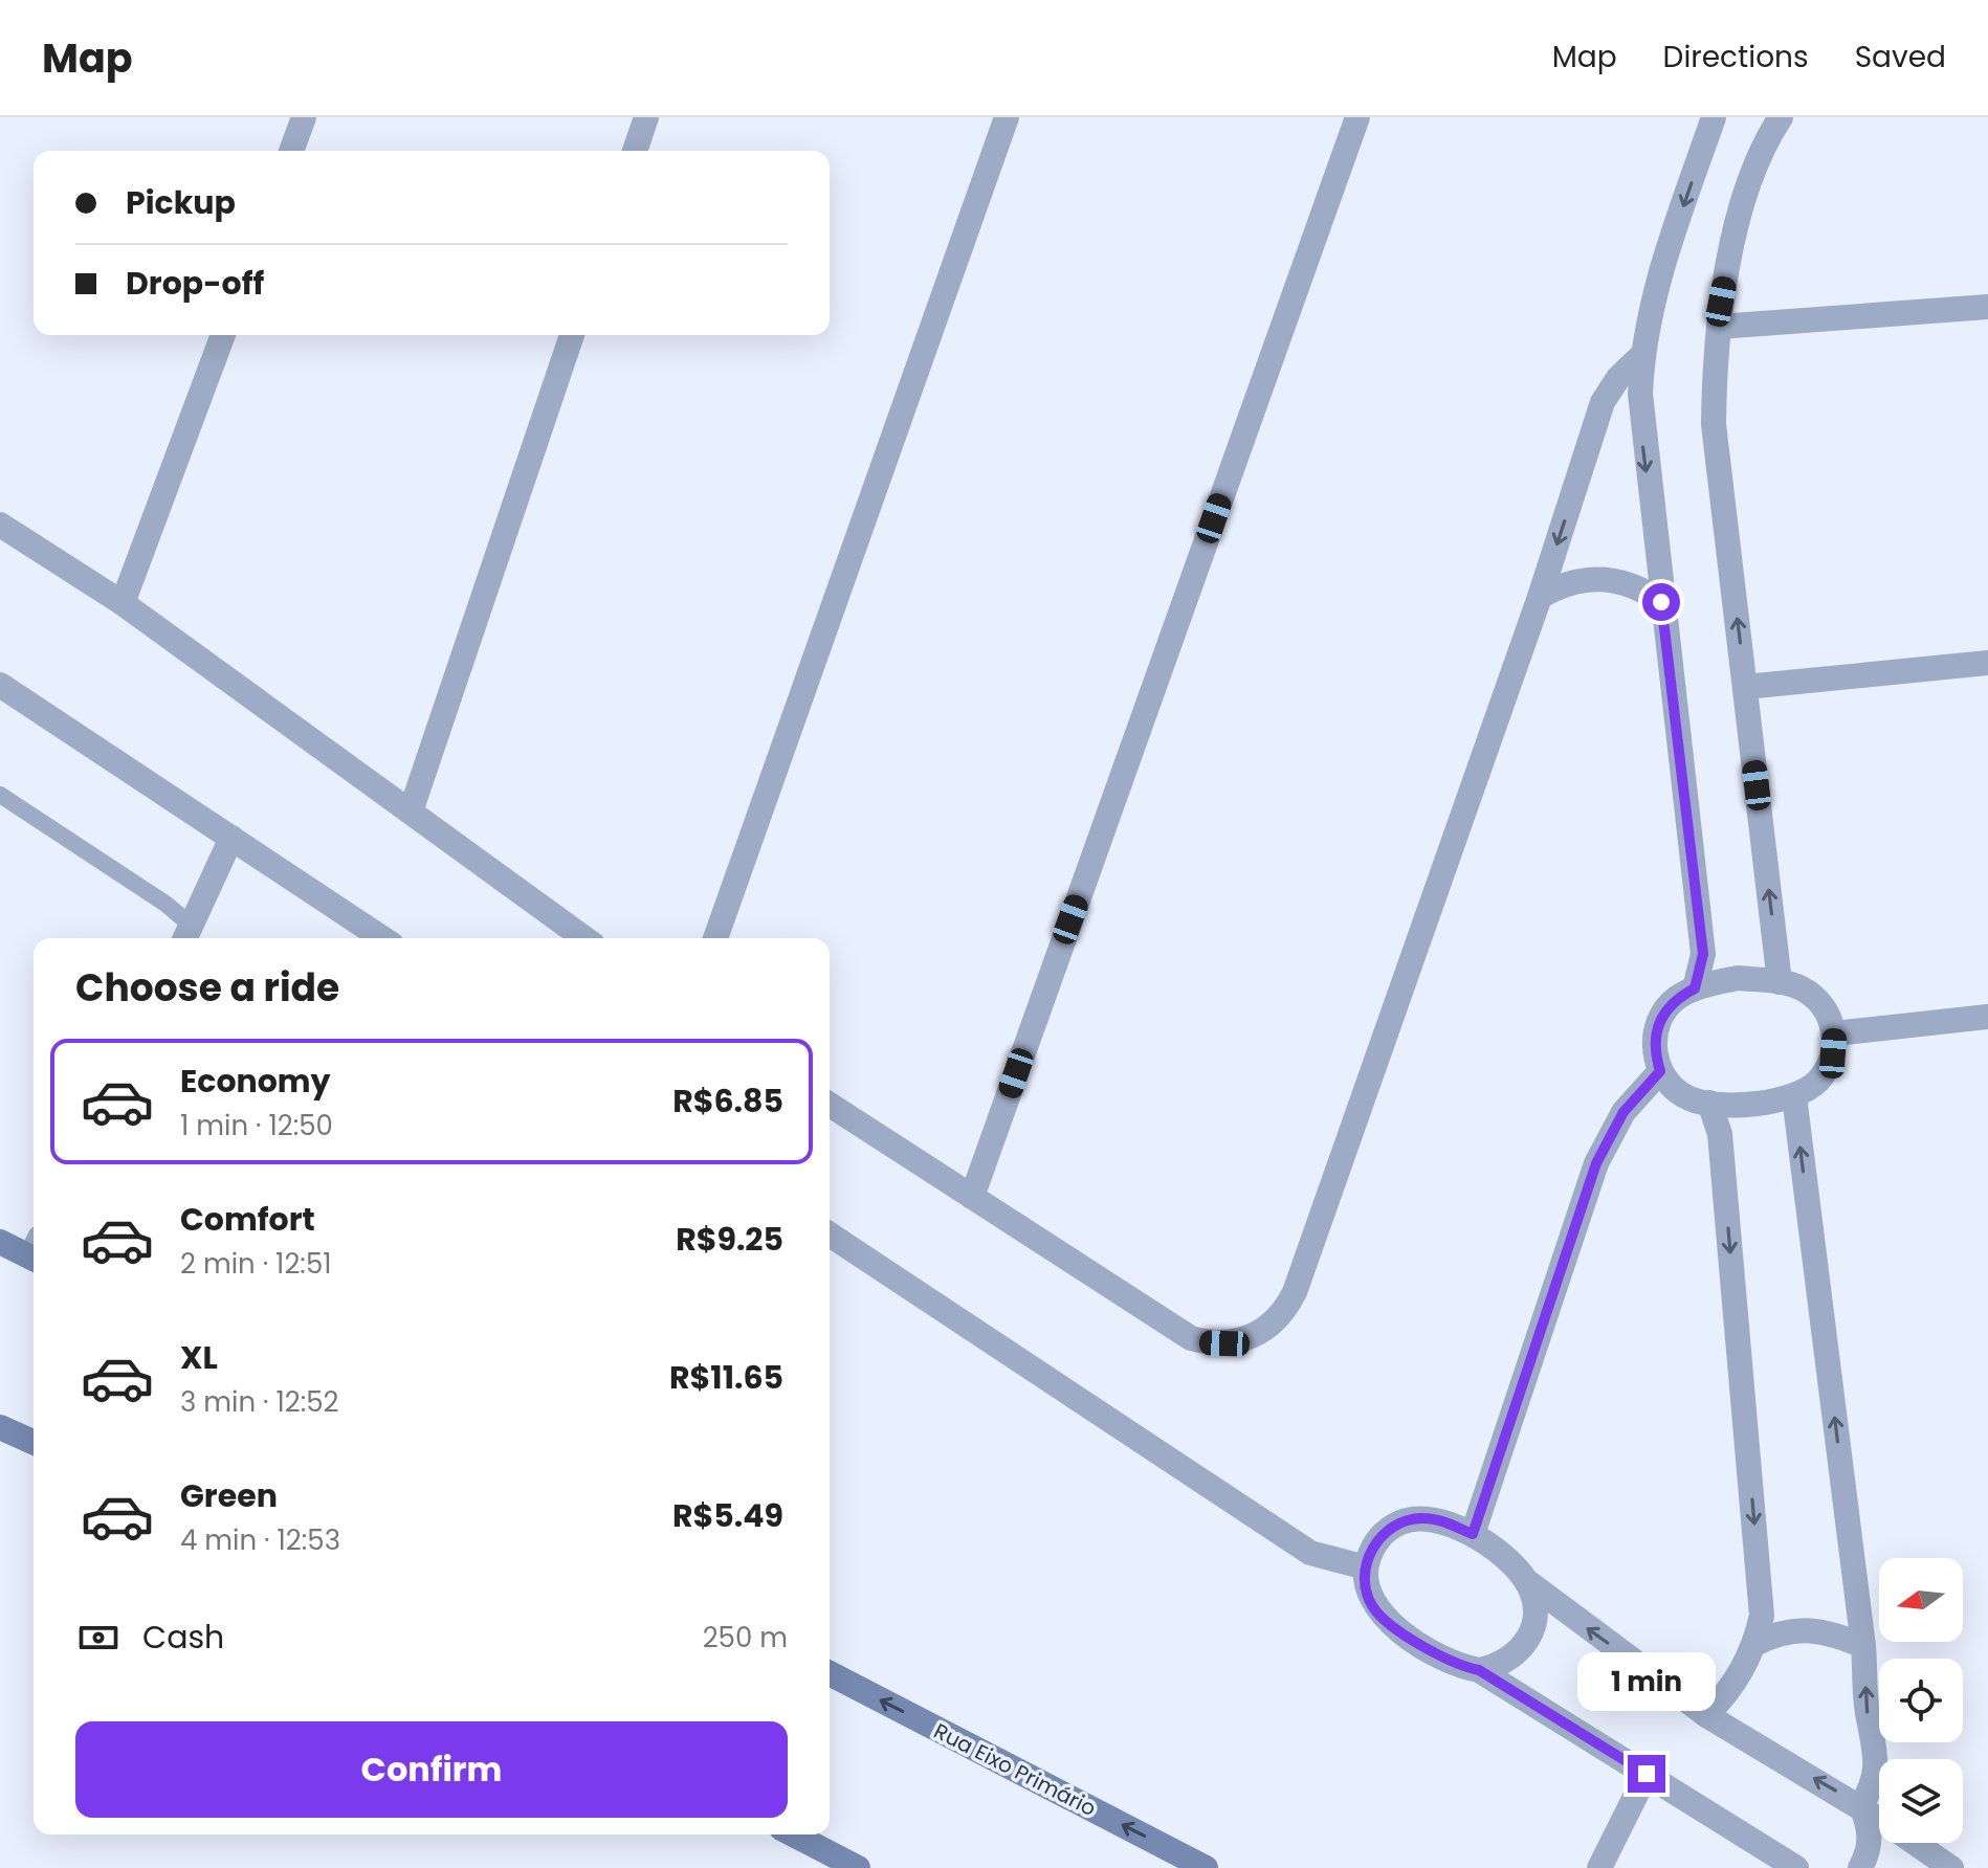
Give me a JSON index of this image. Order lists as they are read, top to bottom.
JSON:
{
  "streets": {
    "street": ["Rua Eixo Primário"]
  },
  "one_way": ["Rua Eixo Primário"],
  "north": "left",
  "page": {
    "header": "Map",
    "nav": ["Map", "Directions", "Saved"],
    "banner": ["Pickup", "Drop-off"],
    "heading": "Choose a ride",
    "list": [
      {
        "name": "Economy",
        "note": "1 min · 12:50",
        "value": "R$6.85"
      },
      {
        "name": "Comfort",
        "note": "2 min · 12:51",
        "value": "R$9.25"
      },
      {
        "name": "XL",
        "note": "3 min · 12:52",
        "value": "R$11.65"
      },
      {
        "name": "Green",
        "note": "4 min · 12:53",
        "value": "R$5.49"
      }
    ],
    "pay": ["Cash", "250 m"],
    "bubble": "1 min",
    "buttons": "Confirm"
  }
}
